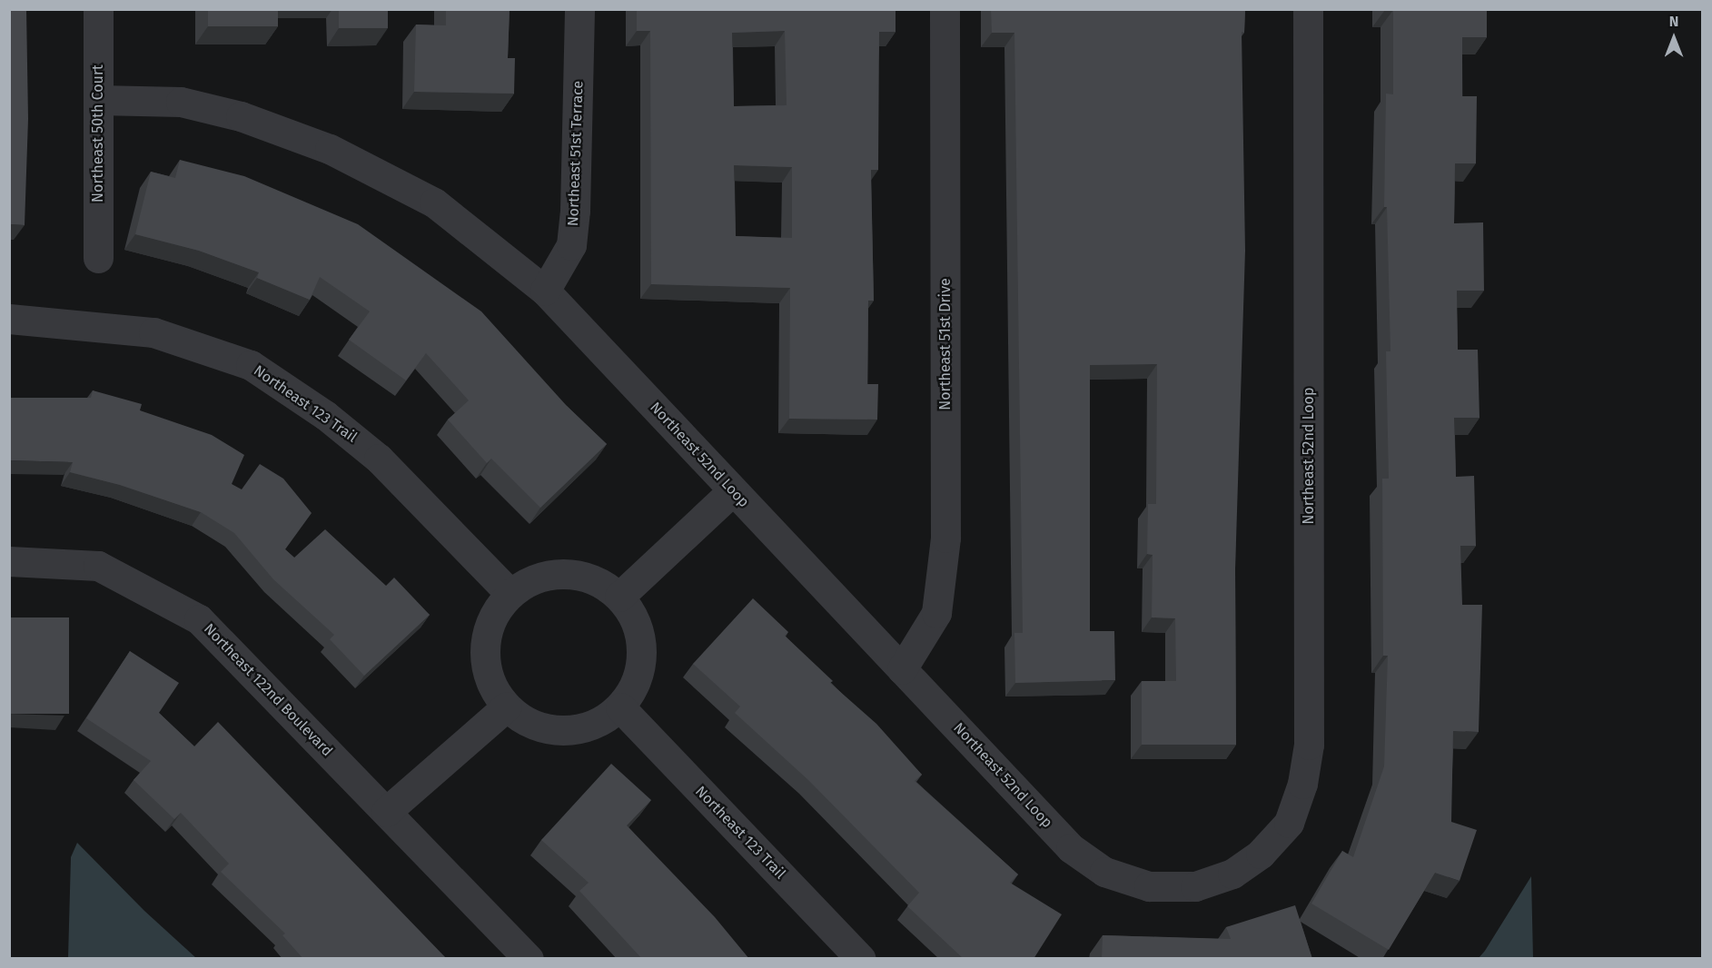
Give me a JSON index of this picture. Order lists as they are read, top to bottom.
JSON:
{
  "streets": {
    "street": [
      "Northeast 50th Court",
      "Northeast 51st Terrace",
      "Northeast 51st Drive",
      "Northeast 123 Trail",
      "Northeast 52nd Loop",
      "Northeast 122nd Boulevard"
    ]
  },
  "crossings": [
    ["Northeast 50th Court", "Northeast 52nd Loop"],
    ["Northeast 51st Terrace", "Northeast 52nd Loop"],
    ["Northeast 51st Drive", "Northeast 52nd Loop"]
  ],
  "north": "top"
}
